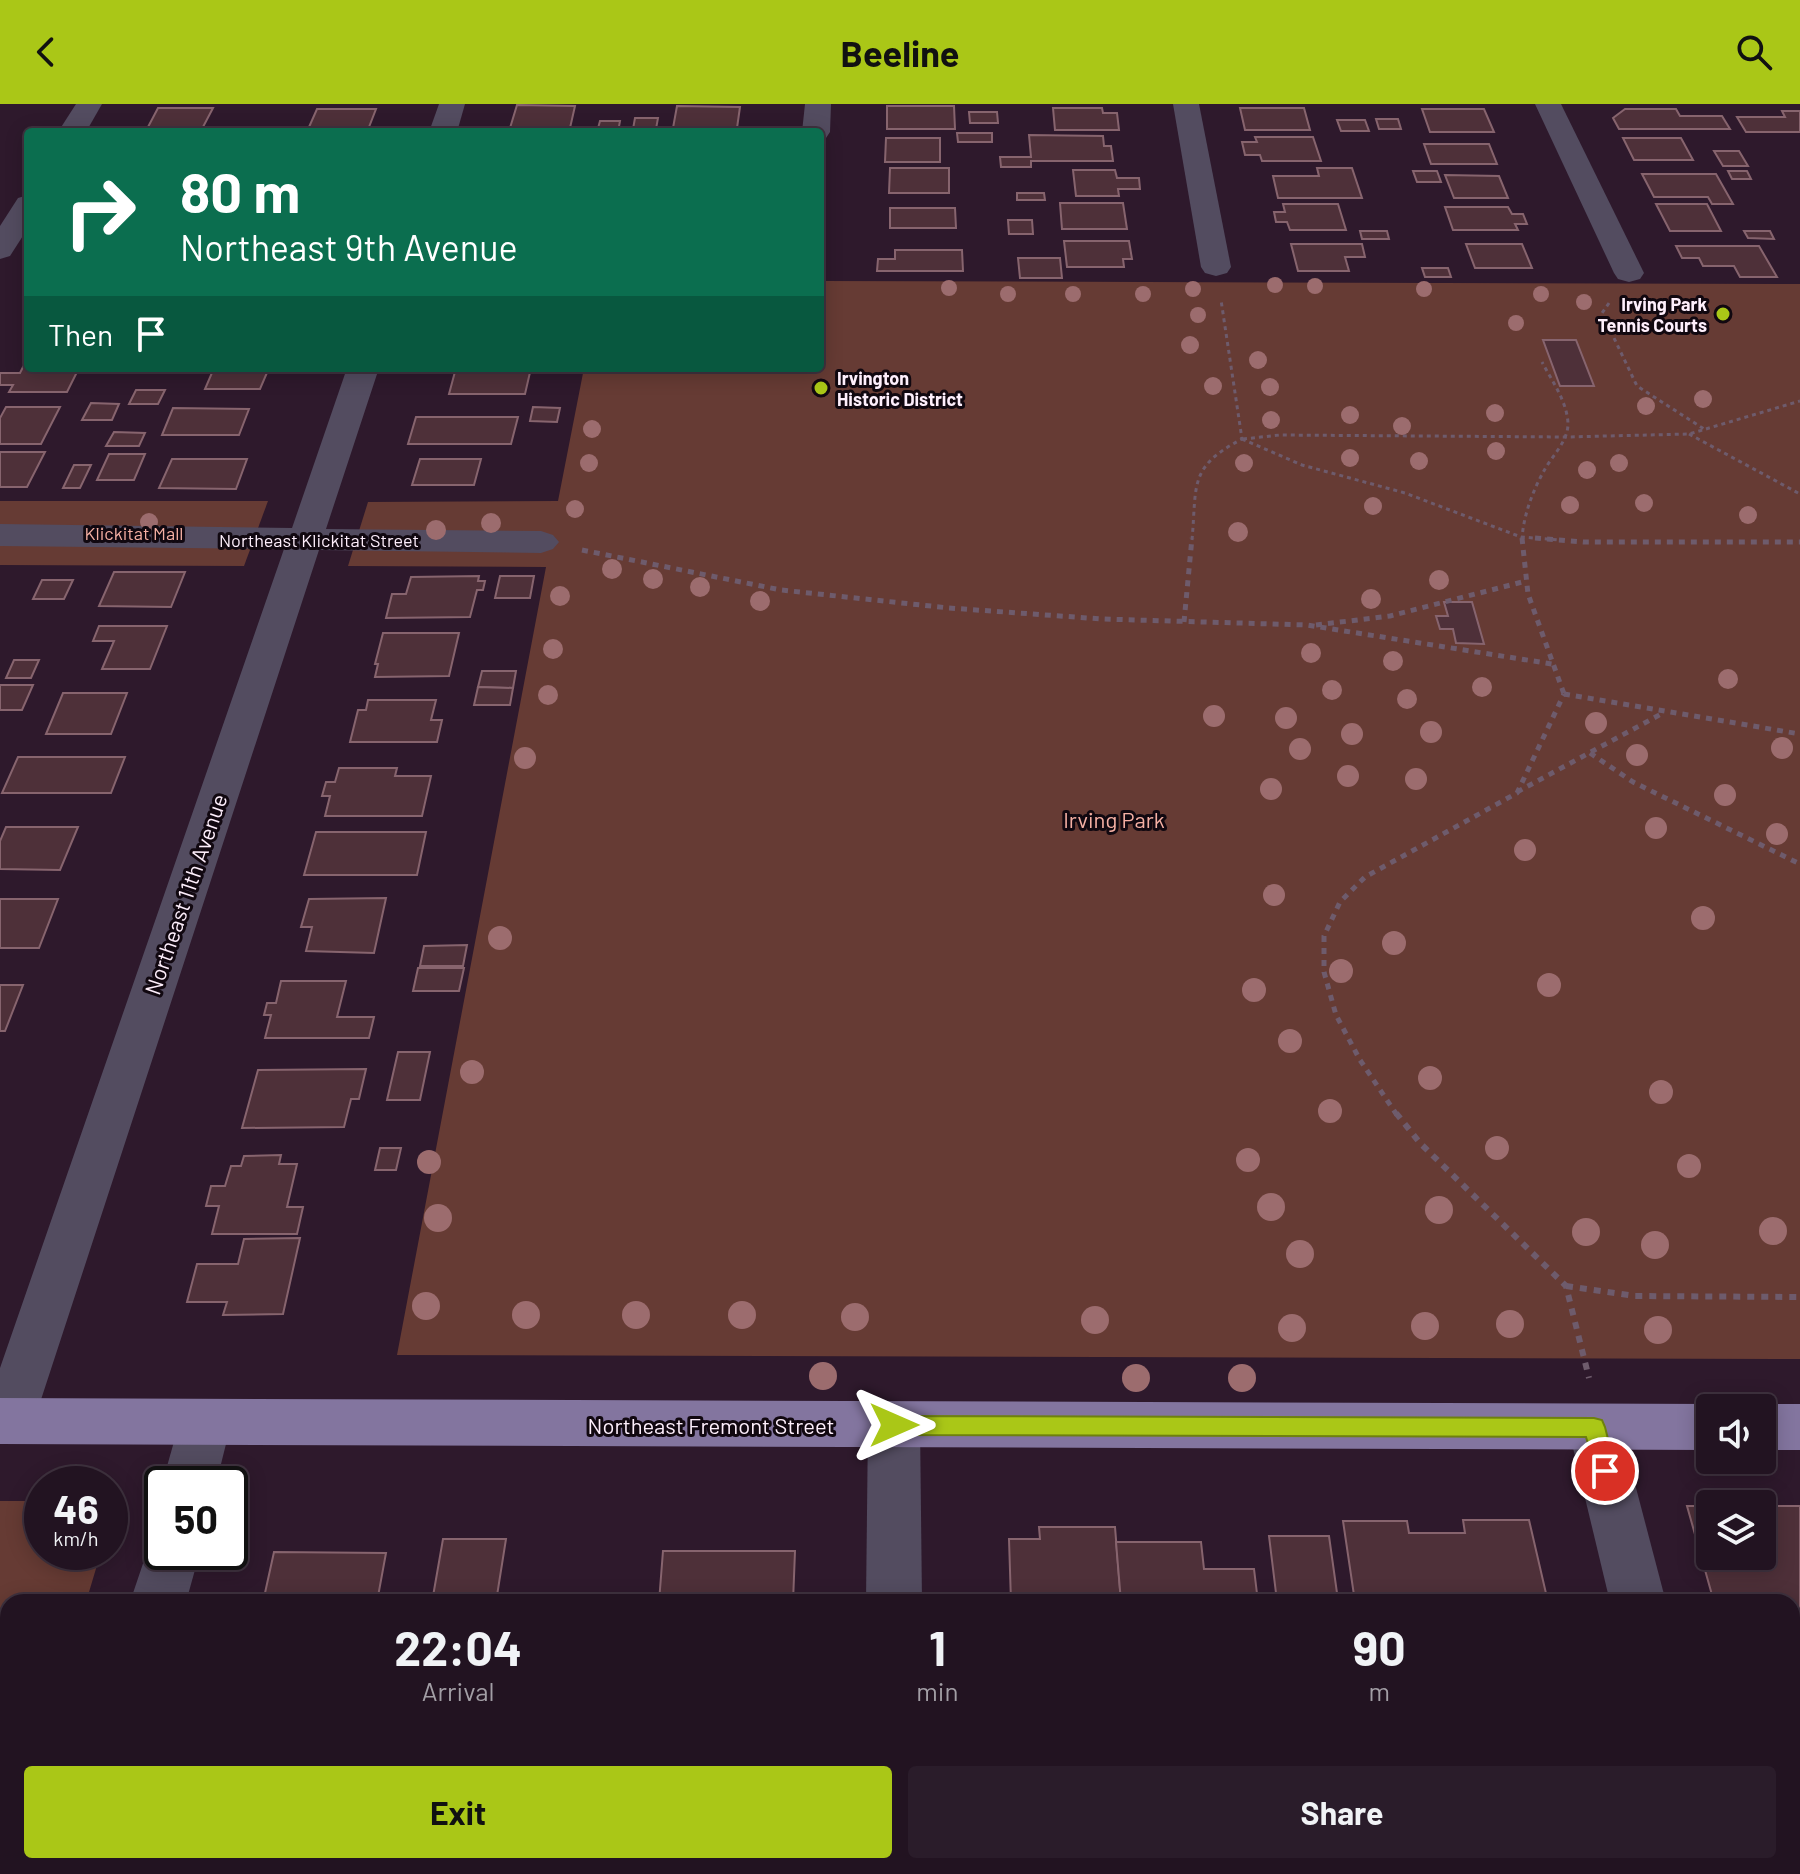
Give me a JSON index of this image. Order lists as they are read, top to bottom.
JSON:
{
  "streets": {
    "main road": ["Northeast Fremont Street"],
    "street": ["Northeast Klickitat Street", "Northeast 11th Avenue"]
  },
  "crossings": [
    ["Northeast Klickitat Street", "Northeast 11th Avenue"],
    ["Northeast 11th Avenue", "Northeast Fremont Street"]
  ],
  "parks": ["Klickitat Mall", "Irving Park"],
  "places": ["Irving Park Tennis Courts", "Irvington Historic District"],
  "page": {
    "header": "Beeline",
    "turn": ["80 m", "Northeast 9th Avenue"],
    "then": "Then",
    "speed": "46 km/h",
    "limit": "50",
    "eta": [
      "22:04",
      "Arrival",
      "1",
      "min",
      "90",
      "m"
    ],
    "buttons": ["Exit", "Share"]
  }
}
